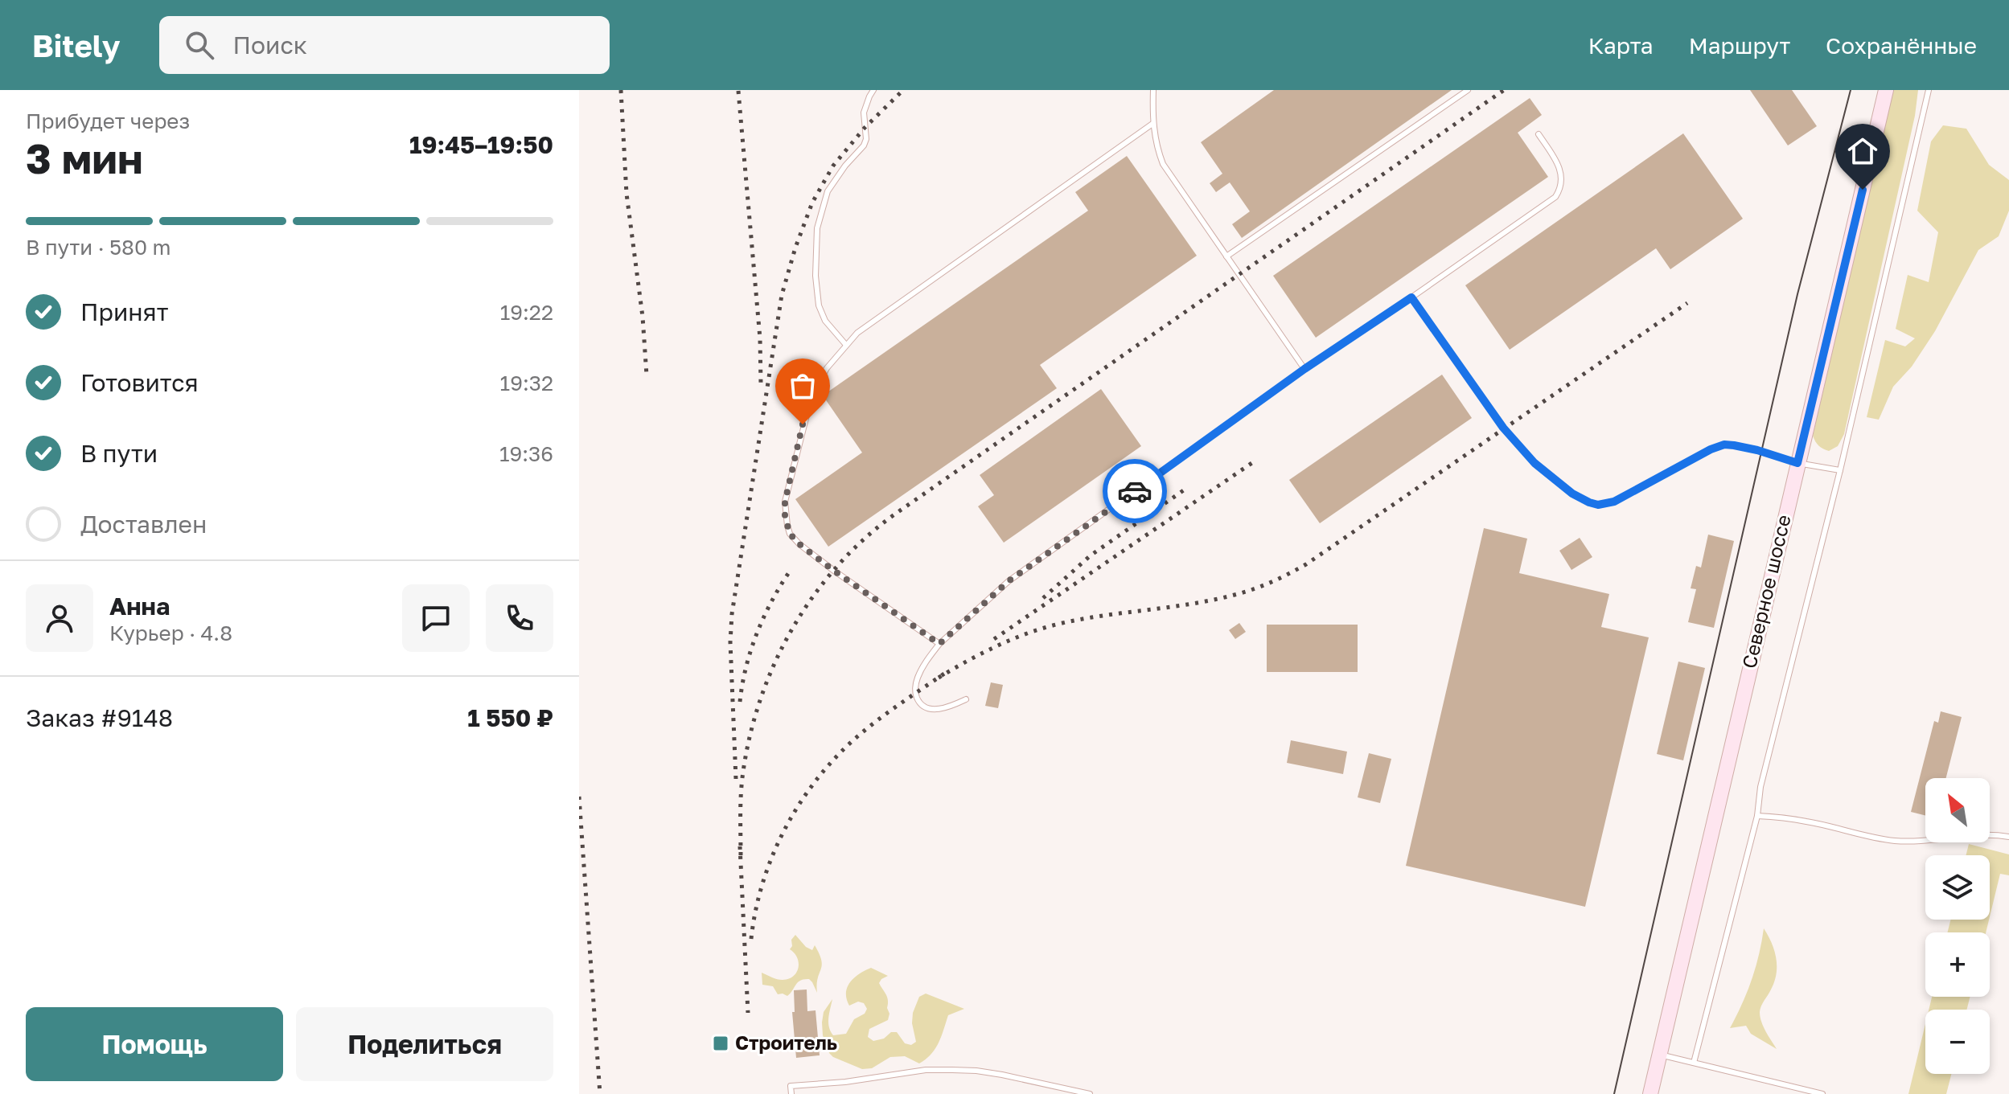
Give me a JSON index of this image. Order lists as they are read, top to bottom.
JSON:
{
  "streets": {
    "main road": ["Северное шоссе"]
  },
  "places": {
    "transit": ["Строитель"]
  },
  "north": "top left",
  "page": {
    "header": "Bitely",
    "search": "Поиск",
    "nav": ["Карта", "Маршрут", "Сохранённые"],
    "heading": ["3 мин", "Прибудет через", "19:45–19:50"],
    "panel": [
      "Анна",
      "Курьер · 4.8",
      "Заказ #9148",
      "1 550 ₽"
    ],
    "bar": "В пути · 580 m",
    "list": [
      ["Принят", "19:22"],
      ["Готовится", "19:32"],
      ["В пути", "19:36"],
      "Доставлен"
    ],
    "map_buttons": ["+", "−"],
    "buttons": ["Помощь", "Поделиться"]
  }
}
